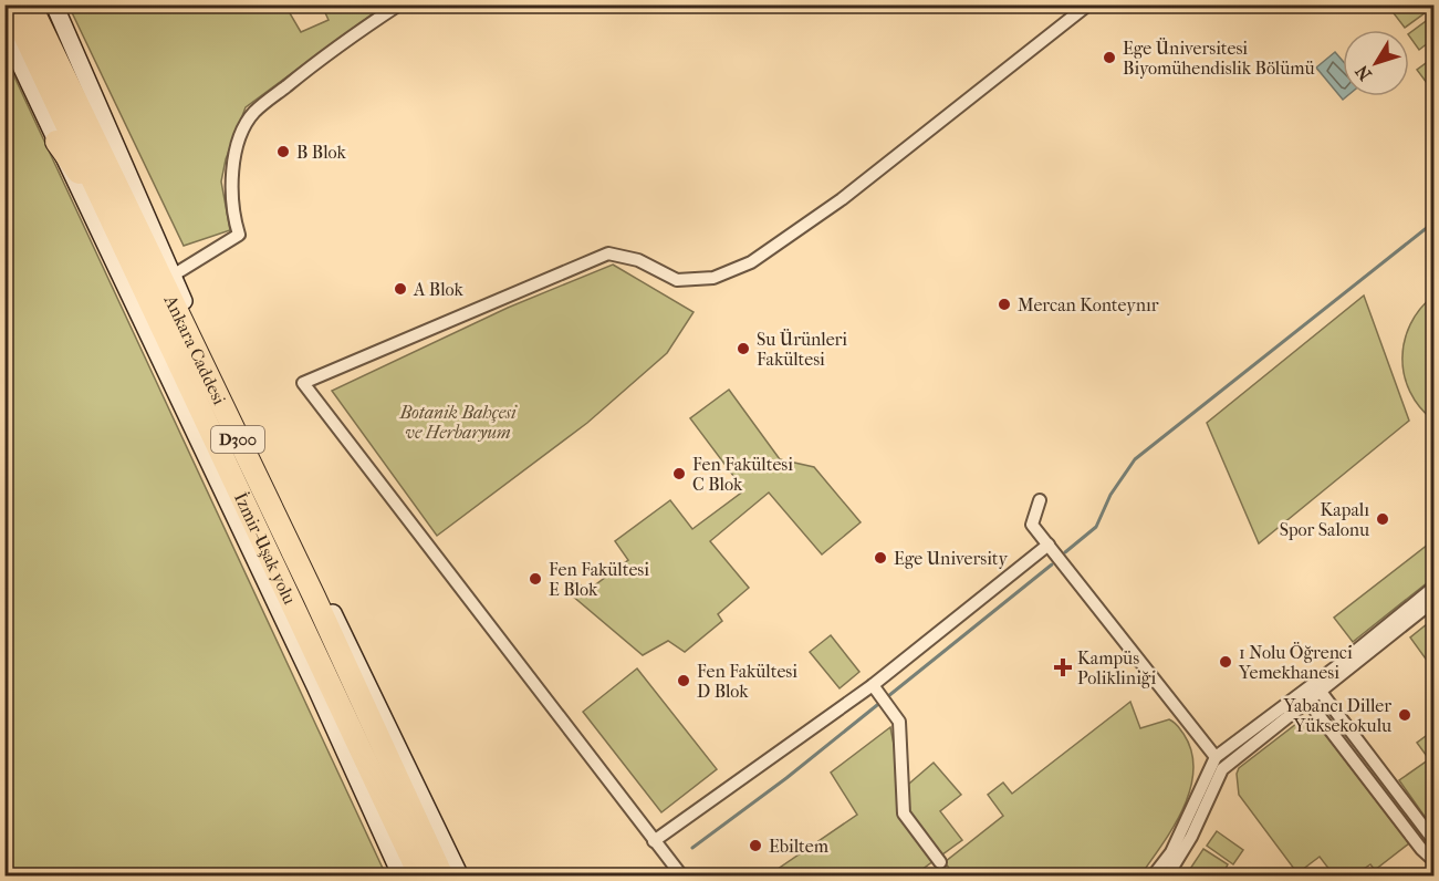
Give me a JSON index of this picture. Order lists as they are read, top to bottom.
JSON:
{
  "streets": {
    "highway": ["Ankara Caddesi", "D300", "İzmir-Uşak yolu"]
  },
  "crossings": [
    ["D300", "İzmir-Uşak yolu"]
  ],
  "parks": ["Botanik Bahçesi ve Herbaryum"],
  "places": {
    "other": [
      "Ege Üniversitesi Biyomühendislik Bölümü",
      "B Blok",
      "A Blok",
      "Mercan Konteynır",
      "Su Ürünleri Fakültesi",
      "Fen Fakültesi C Blok",
      "Kapalı Spor Salonu",
      "Ege University",
      "Fen Fakültesi E Blok",
      "1 Nolu Öğrenci Yemekhanesi",
      "Fen Fakültesi D Blok",
      "Yabancı Diller Yüksekokulu",
      "Ebiltem"
    ],
    "health": ["Kampüs Polikliniği"]
  },
  "north": "bottom left"
}
